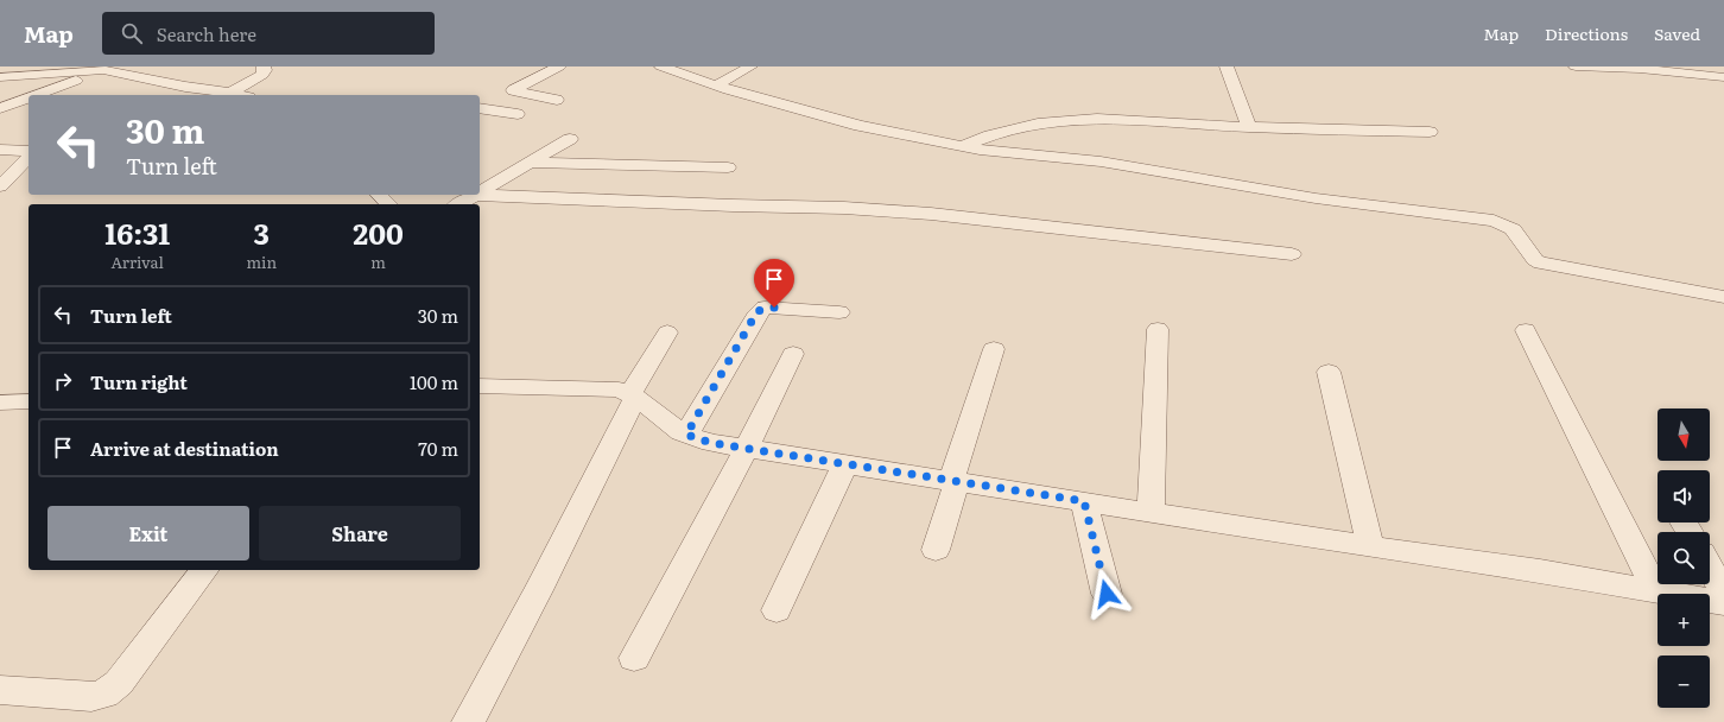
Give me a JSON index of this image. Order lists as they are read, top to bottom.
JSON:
{
  "north": "bottom",
  "page": {
    "header": "Map",
    "search": "Search here",
    "nav": ["Map", "Directions", "Saved"],
    "turn": ["30 m", "Turn left"],
    "eta": [
      "16:31",
      "Arrival",
      "3",
      "min",
      "200",
      "m"
    ],
    "list": [
      {
        "name": "Turn left",
        "value": "30 m"
      },
      {
        "name": "Turn right",
        "value": "100 m"
      },
      {
        "name": "Arrive at destination",
        "value": "70 m"
      }
    ],
    "map_buttons": ["+", "−"],
    "buttons": ["Exit", "Share"]
  }
}
